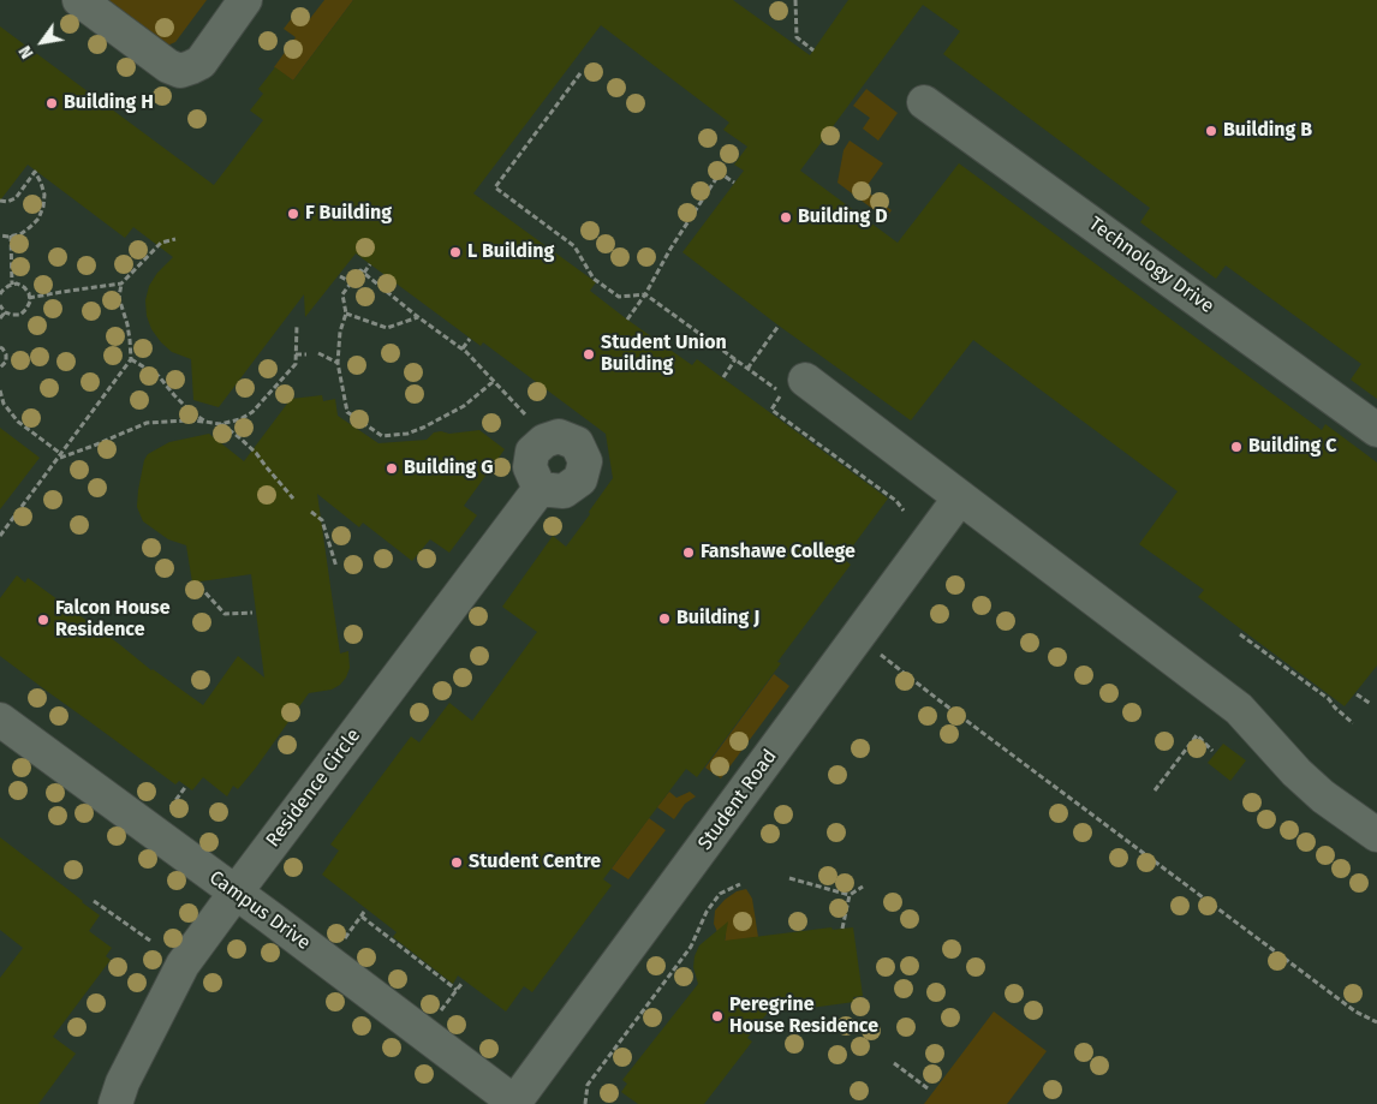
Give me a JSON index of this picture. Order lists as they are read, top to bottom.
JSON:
{
  "streets": {
    "lane": [
      "Technology Drive",
      "Residence Circle",
      "Student Road",
      "Campus Drive"
    ]
  },
  "crossings": [
    ["Residence Circle", "Campus Drive"],
    ["Student Road", "Campus Drive"]
  ],
  "places": [
    "Building H",
    "Building B",
    "F Building",
    "Building D",
    "L Building",
    "Student Union Building",
    "Building C",
    "Building G",
    "Fanshawe College",
    "Building J",
    "Falcon House Residence",
    "Student Centre",
    "Peregrine House Residence"
  ],
  "north": "bottom left"
}
